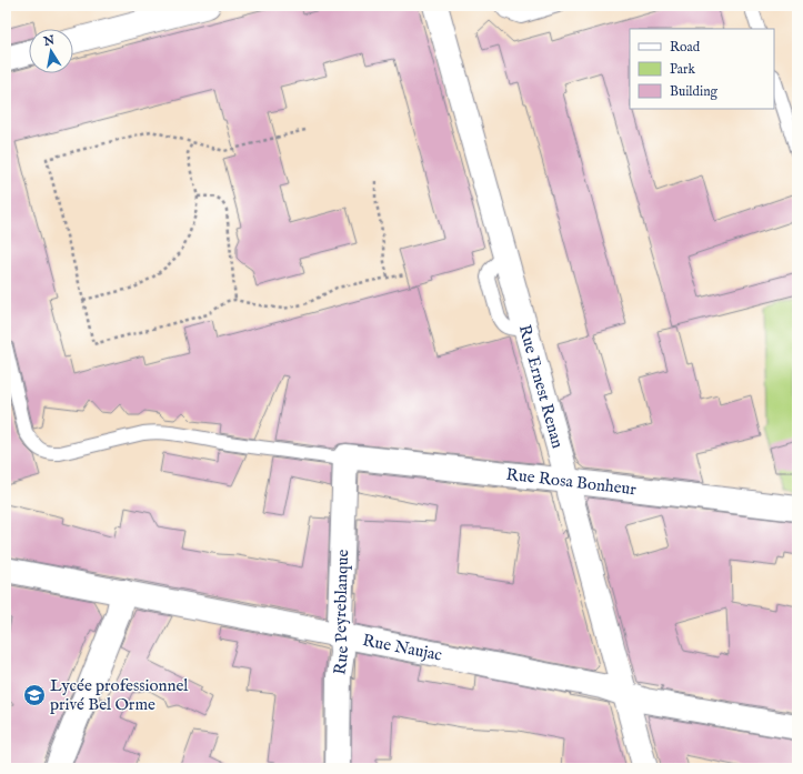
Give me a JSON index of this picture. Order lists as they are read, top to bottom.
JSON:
{
  "streets": {
    "street": [
      "Rue Ernest Renan",
      "Rue Rosa Bonheur",
      "Rue Peyreblanque",
      "Rue Naujac"
    ]
  },
  "crossings": [
    ["Rue Ernest Renan", "Rue Rosa Bonheur"],
    ["Rue Ernest Renan", "Rue Naujac"],
    ["Rue Rosa Bonheur", "Rue Peyreblanque"],
    ["Rue Peyreblanque", "Rue Naujac"]
  ],
  "places": {
    "school or university": ["Lycée professionnel privé Bel Orme"]
  },
  "legend": ["Road", "Park", "Building"],
  "north": "top"
}
